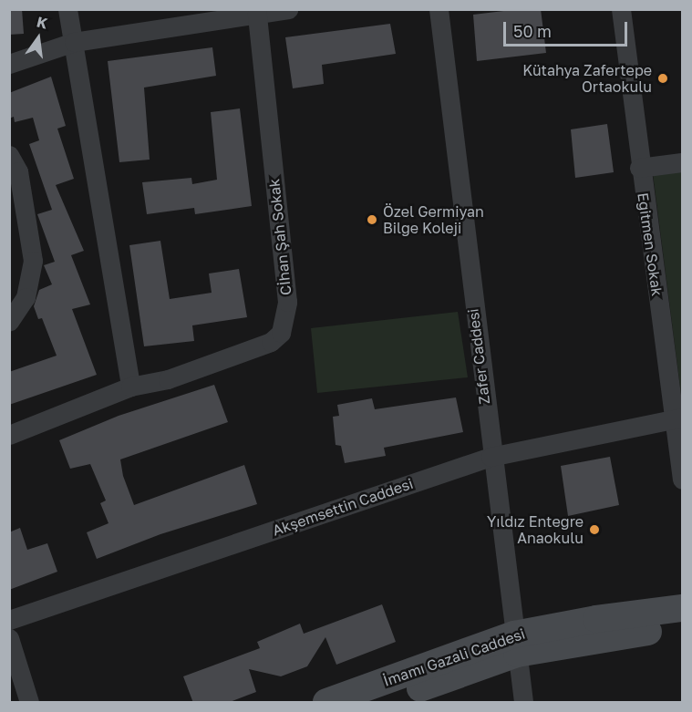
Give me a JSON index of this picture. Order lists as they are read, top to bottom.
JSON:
{
  "streets": {
    "main road": ["İmamı Gazali Caddesi"],
    "street": [
      "Cİhan Şah Sokak",
      "Eğitmen Sokak",
      "Zafer Caddesi",
      "Akşemsettin Caddesi"
    ]
  },
  "crossings": [
    ["Eğitmen Sokak", "Akşemsettin Caddesi"],
    ["Zafer Caddesi", "Akşemsettin Caddesi"],
    ["Zafer Caddesi", "İmamı Gazali Caddesi"]
  ],
  "places": ["Kütahya Zafertepe Ortaokulu", "Özel Germiyan Bilge Koleji", "Yıldız Entegre Anaokulu"],
  "scale_bar": "50 m",
  "north": "top"
}
